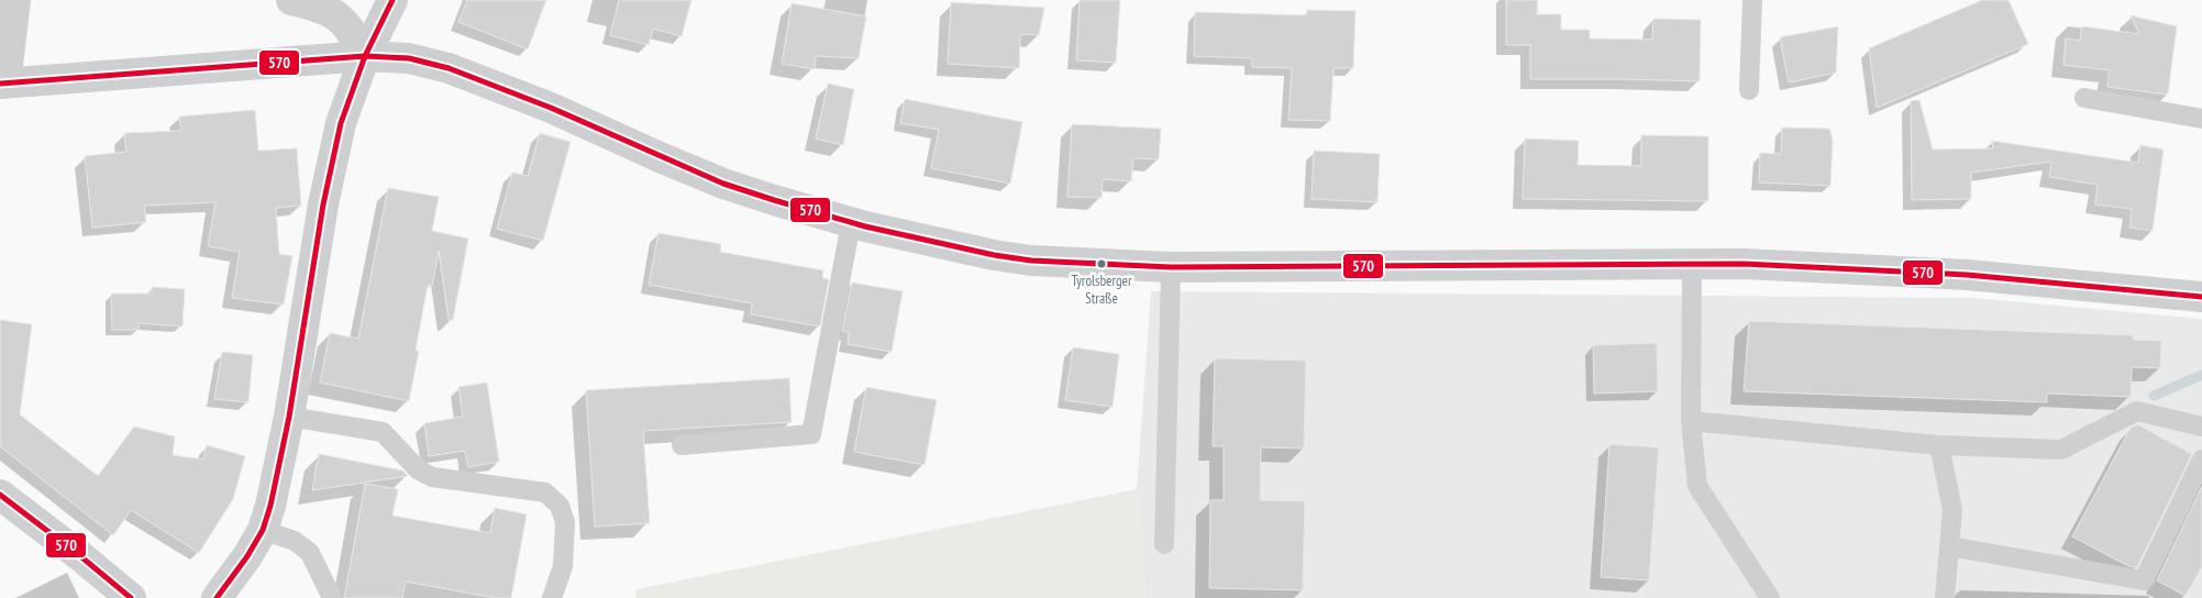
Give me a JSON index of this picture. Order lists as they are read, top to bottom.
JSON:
{
  "places": ["Tyrolsberger Straße"],
  "lines": ["transit line 570"]
}
